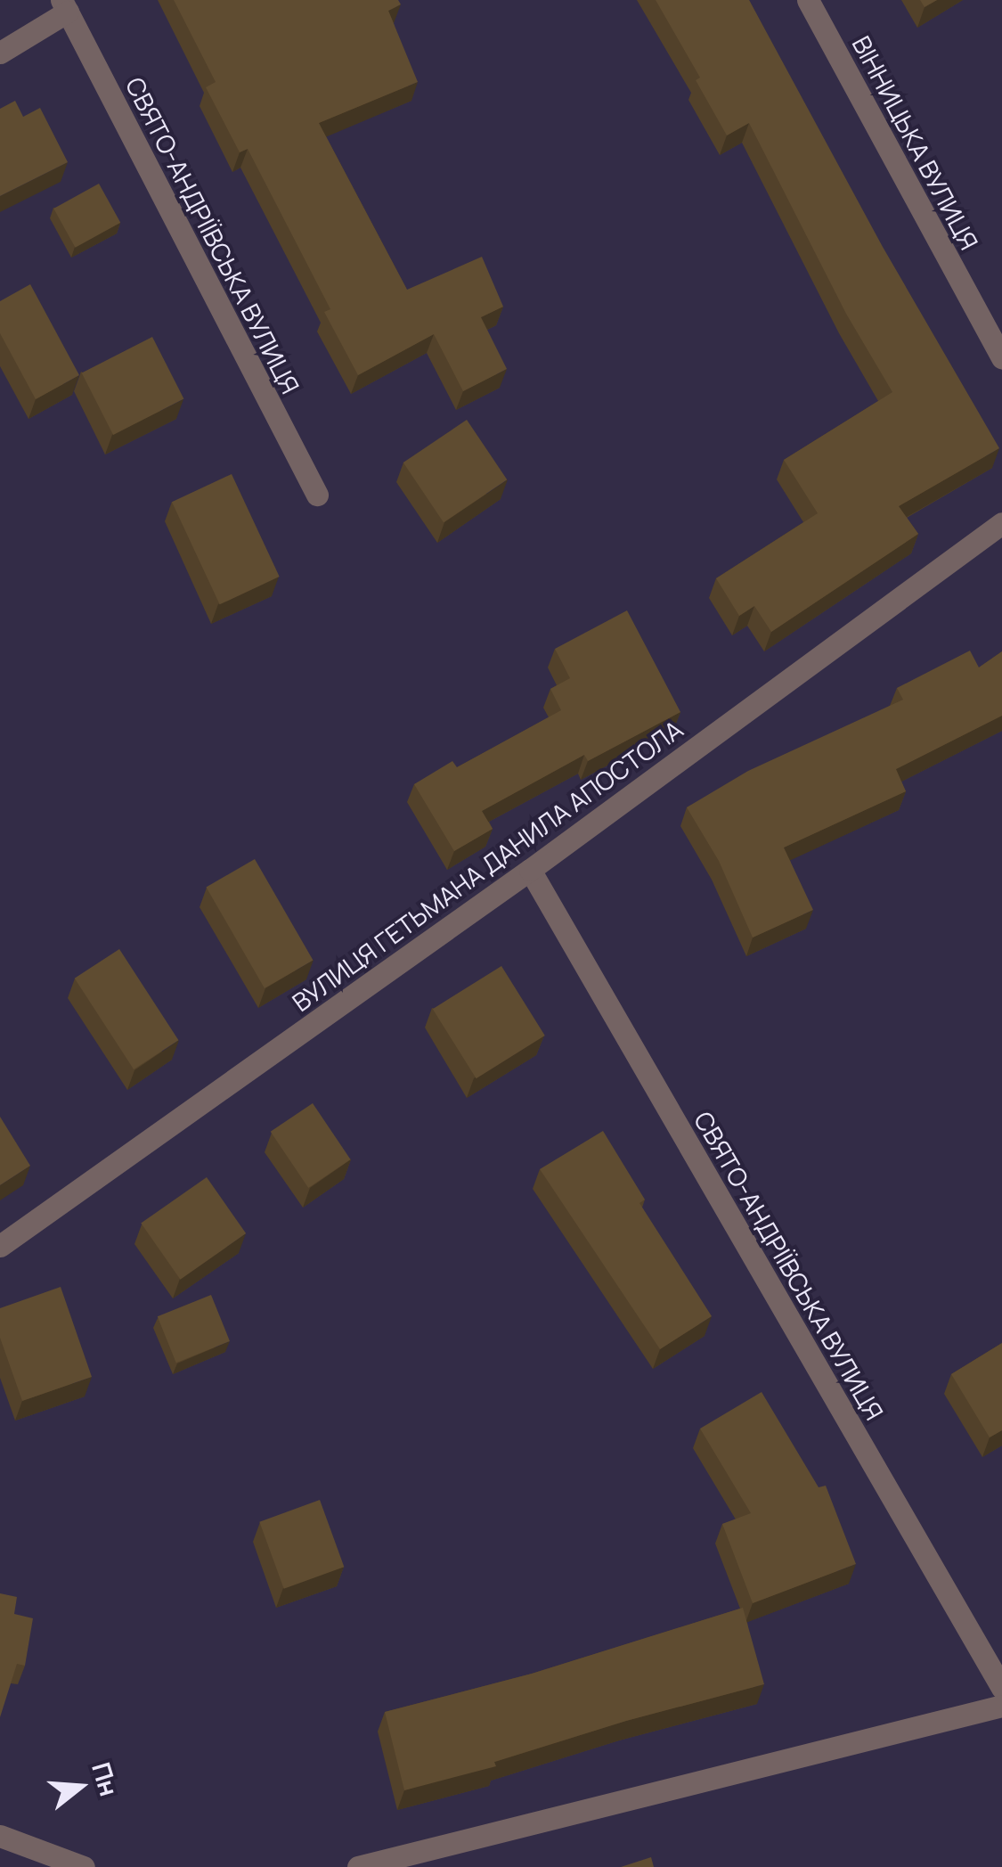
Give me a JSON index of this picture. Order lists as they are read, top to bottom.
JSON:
{
  "streets": {
    "street": ["ВІННИЦЬКА ВУЛИЦЯ", "СВЯТО-АНДРІЇВСЬКА ВУЛИЦЯ", "ВУЛИЦЯ ГЕТЬМАНА ДАНИЛА АПОСТОЛА"]
  },
  "crossings": [
    ["СВЯТО-АНДРІЇВСЬКА ВУЛИЦЯ", "ВУЛИЦЯ ГЕТЬМАНА ДАНИЛА АПОСТОЛА"]
  ],
  "north": "right"
}
